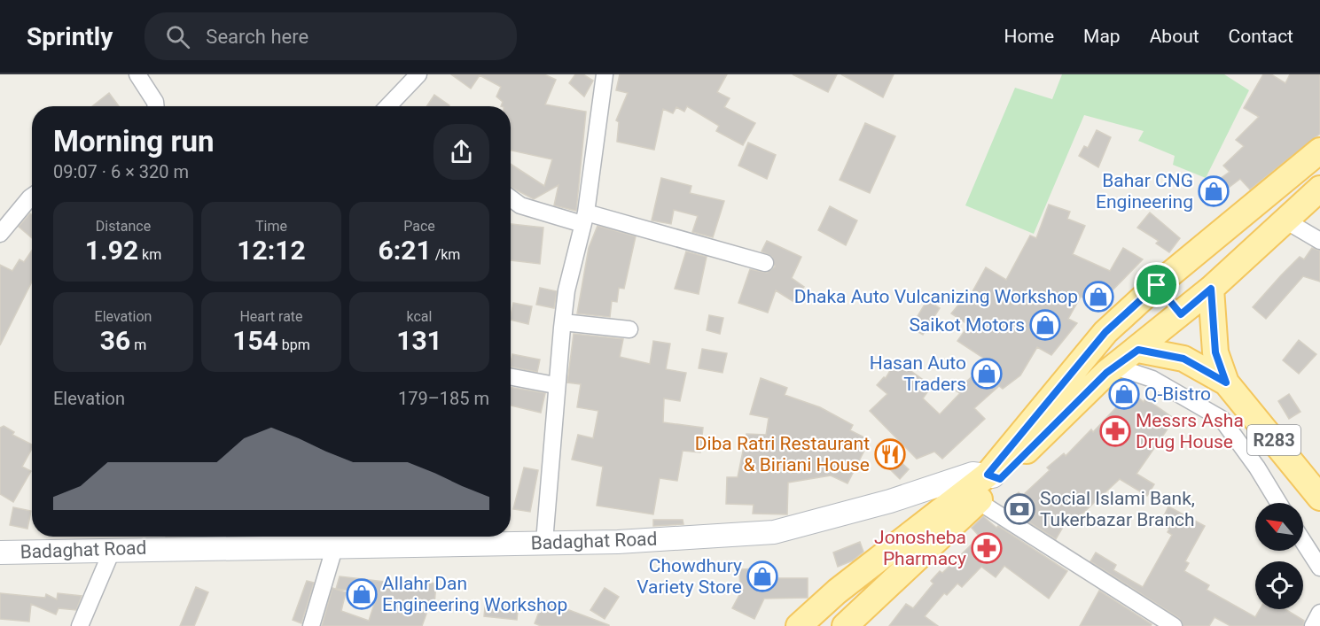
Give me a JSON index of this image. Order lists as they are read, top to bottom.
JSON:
{
  "streets": {
    "main road": ["R283", "Badaghat Road"]
  },
  "places": {
    "shop": [
      "Bahar CNG Engineering",
      "Dhaka Auto Vulcanizing Workshop",
      "Saikot Motors",
      "Hasan Auto Traders",
      "Q-Bistro",
      "Chowdhury Variety Store",
      "Allahr Dan Engineering Workshop"
    ],
    "pharmacy": ["Messrs Asha Drug House", "Jonosheba Pharmacy"],
    "restaurant": ["Diba Ratri Restaurant & Biriani House"],
    "bank": ["Social Islami Bank, Tukerbazar Branch"]
  },
  "north": "top left",
  "page": {
    "header": "Sprintly",
    "search": "Search here",
    "nav": [
      "Home",
      "Map",
      "About",
      "Contact"
    ],
    "heading": ["Morning run", "09:07 · 6 × 320 m"],
    "stats": [
      ["Distance", "1.92 km"],
      ["Time", "12:12"],
      ["Pace", "6:21 /km"],
      ["Elevation", "36 m"],
      ["Heart rate", "154 bpm"],
      ["kcal", "131"]
    ],
    "chart": ["Elevation", "179–185 m"]
  }
}
